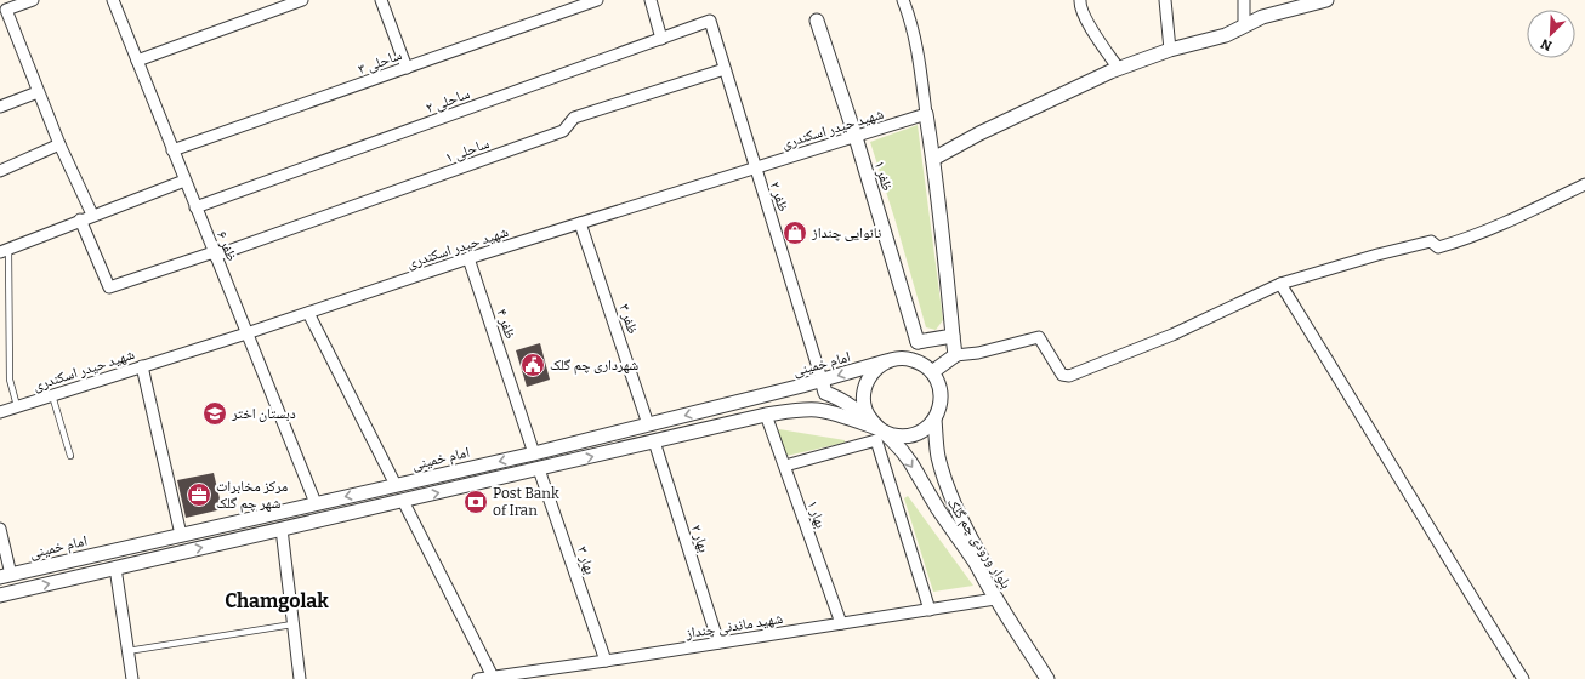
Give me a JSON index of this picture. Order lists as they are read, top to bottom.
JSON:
{
  "streets": {
    "street": [
      "ساحلی ۳",
      "ساحلی ۲",
      "شهید حیدر اسکندری",
      "ساحلی ۱",
      "ظفر ۱",
      "ظفر ۲",
      "ظفر ۶",
      "ظفر ۳",
      "ظفر ۴",
      "امام خمینی",
      "بهار ۱",
      "بهار ۲",
      "بلوار ورودی چم گلک",
      "بهار ۳",
      "شهید ماندنی چنداز"
    ]
  },
  "crossings": [
    ["ساحلی ۳", "ظفر ۶"],
    ["ساحلی ۲", "ظفر ۲"],
    ["ساحلی ۲", "ظفر ۶"],
    ["شهید حیدر اسکندری", "ظفر ۱"],
    ["شهید حیدر اسکندری", "ظفر ۲"],
    ["شهید حیدر اسکندری", "ظفر ۶"],
    ["شهید حیدر اسکندری", "ظفر ۳"],
    ["شهید حیدر اسکندری", "ظفر ۴"],
    ["ساحلی ۱", "ظفر ۲"],
    ["ساحلی ۱", "ظفر ۶"],
    ["ظفر ۲", "امام خمینی"],
    ["ظفر ۶", "امام خمینی"],
    ["ظفر ۳", "امام خمینی"],
    ["ظفر ۴", "امام خمینی"],
    ["امام خمینی", "بلوار ورودی چم گلک"],
    ["بهار ۱", "شهید ماندنی چنداز"],
    ["بهار ۲", "شهید ماندنی چنداز"],
    ["بلوار ورودی چم گلک", "شهید ماندنی چنداز"],
    ["بهار ۳", "شهید ماندنی چنداز"]
  ],
  "districts": ["Chamgolak"],
  "places": {
    "shop": ["نانوایی چنداز"],
    "public building": ["شهرداری چم گلک"],
    "school or university": ["دبستان اختر"],
    "office": ["مرکز مخابرات شهر چم گلک"],
    "bank": ["Post Bank of Iran"]
  },
  "north": "bottom left"
}
